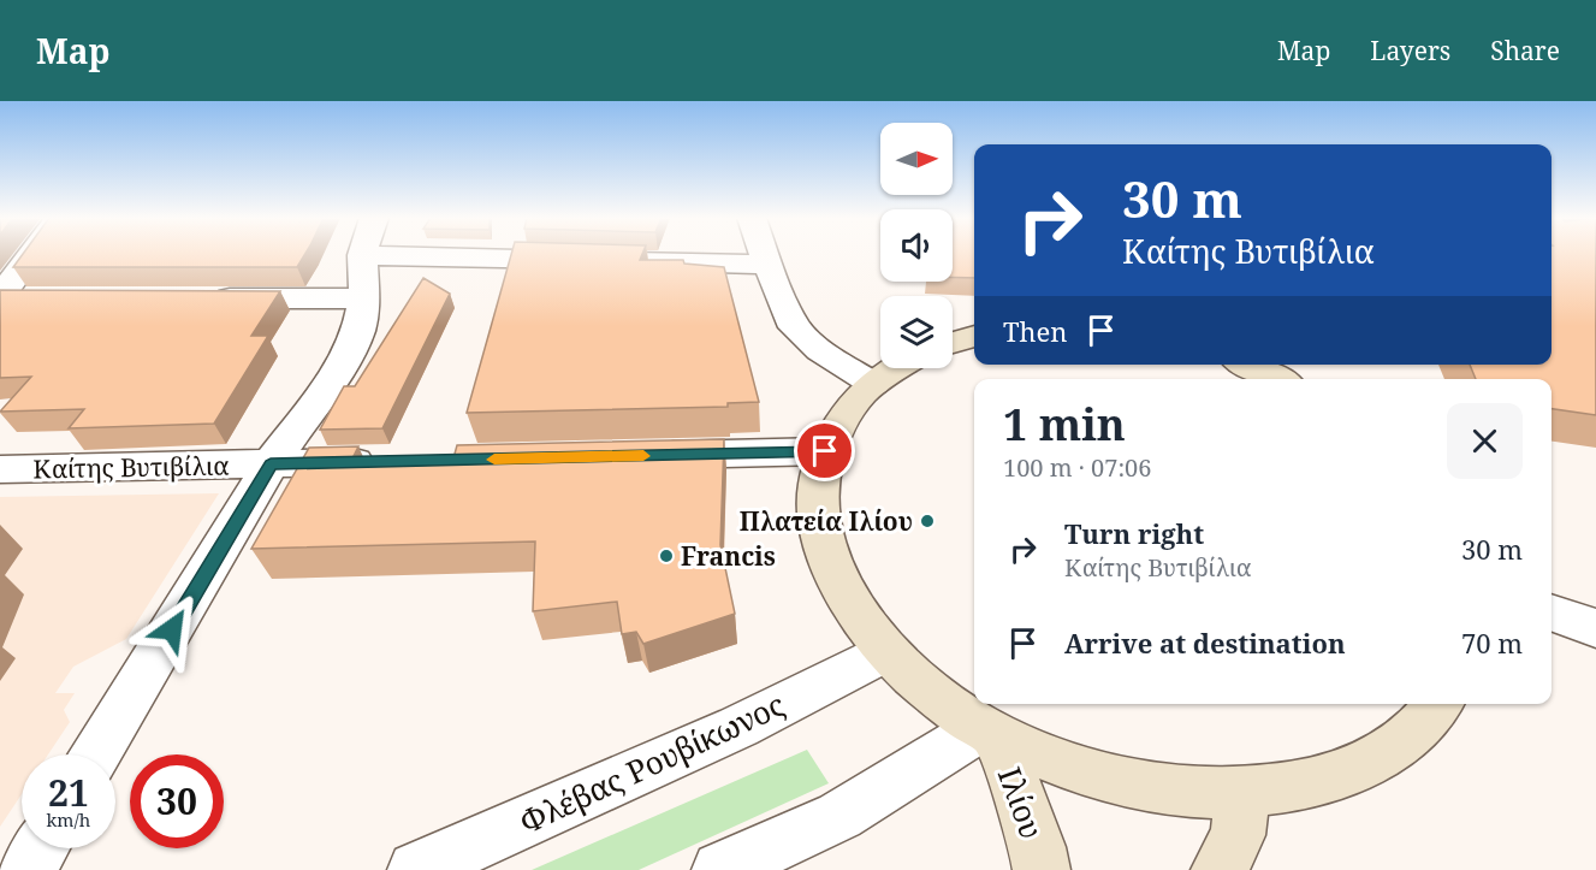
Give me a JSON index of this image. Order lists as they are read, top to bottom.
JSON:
{
  "streets": {
    "main road": ["Ιλίου"],
    "street": ["Καίτης Βυτιβίλια", "Φλέβας Ρουβίκωνος"]
  },
  "places": ["Πλατεία Ιλίου", "Francis"],
  "north": "right",
  "page": {
    "header": "Map",
    "nav": ["Map", "Layers", "Share"],
    "turn": ["30 m", "Καίτης Βυτιβίλια"],
    "then": "Then",
    "heading": ["1 min", "100 m · 07:06"],
    "list": [
      {
        "name": "Turn right",
        "note": "Καίτης Βυτιβίλια",
        "value": "30 m"
      },
      {
        "name": "Arrive at destination",
        "value": "70 m"
      }
    ],
    "speed": "21 km/h",
    "limit": "30"
  }
}
